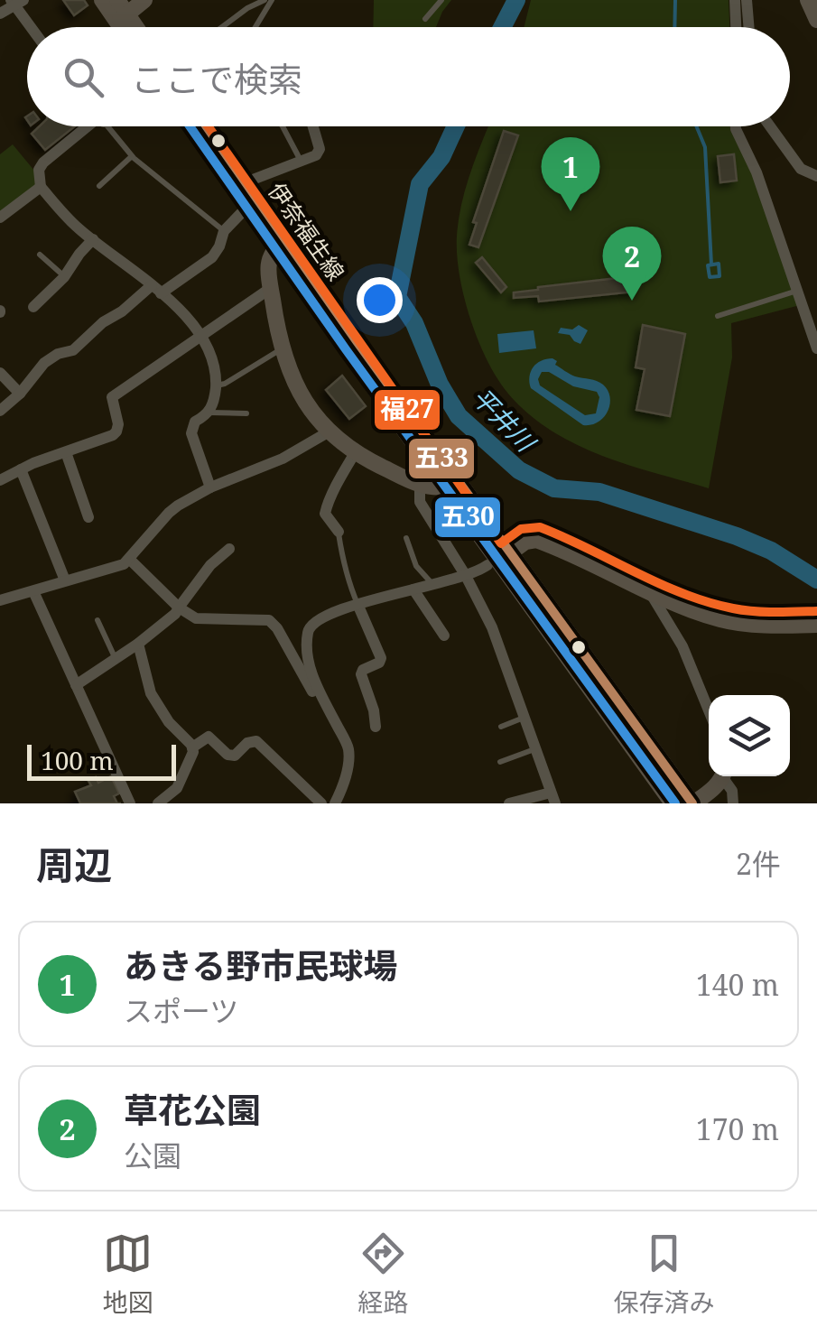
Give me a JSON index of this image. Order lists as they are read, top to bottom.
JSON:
{
  "streets": {
    "main road": ["伊奈福生線"]
  },
  "water": ["平井川"],
  "lines": ["transit line 五33", "transit line 五30", "transit line 福27"],
  "scale_bar": "100 m",
  "page": {
    "search": "ここで検索",
    "pins": ["1", "2"],
    "scale": "100 m",
    "heading": ["周辺", "2件"],
    "list": [
      {
        "mark": "1",
        "name": "あきる野市民球場",
        "note": "スポーツ",
        "value": "140 m"
      },
      {
        "mark": "2",
        "name": "草花公園",
        "note": "公園",
        "value": "170 m"
      }
    ],
    "nav": ["地図", "経路", "保存済み"]
  }
}
